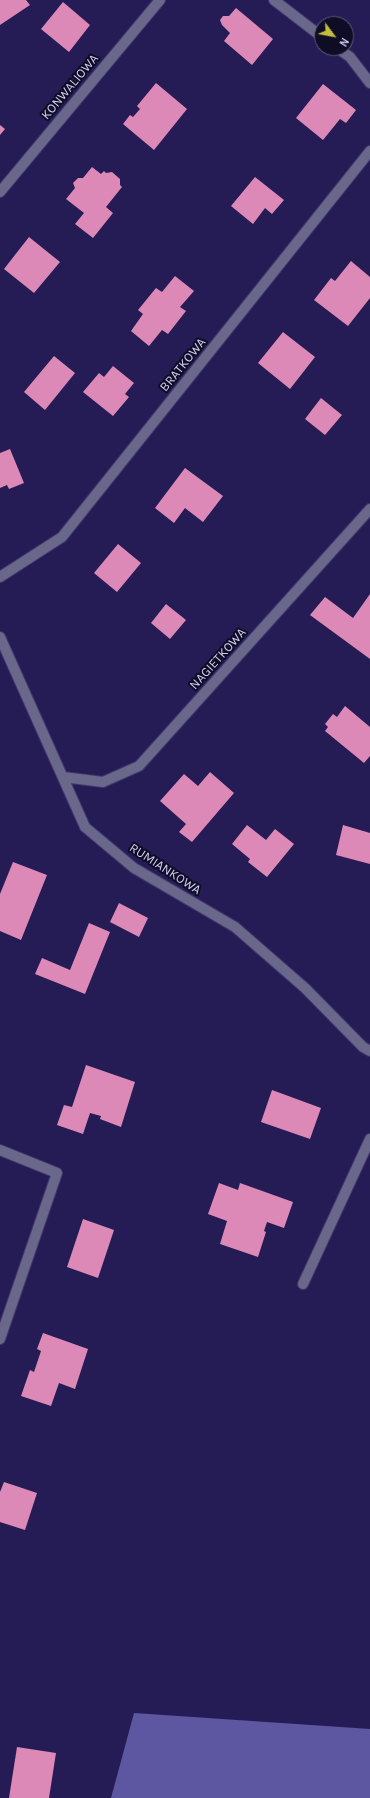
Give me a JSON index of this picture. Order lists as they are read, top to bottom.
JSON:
{
  "streets": {
    "street": [
      "KONWALIOWA",
      "BRATKOWA",
      "NAGIETKOWA",
      "RUMIANKOWA"
    ]
  },
  "crossings": [
    ["NAGIETKOWA", "RUMIANKOWA"]
  ],
  "north": "bottom right"
}
